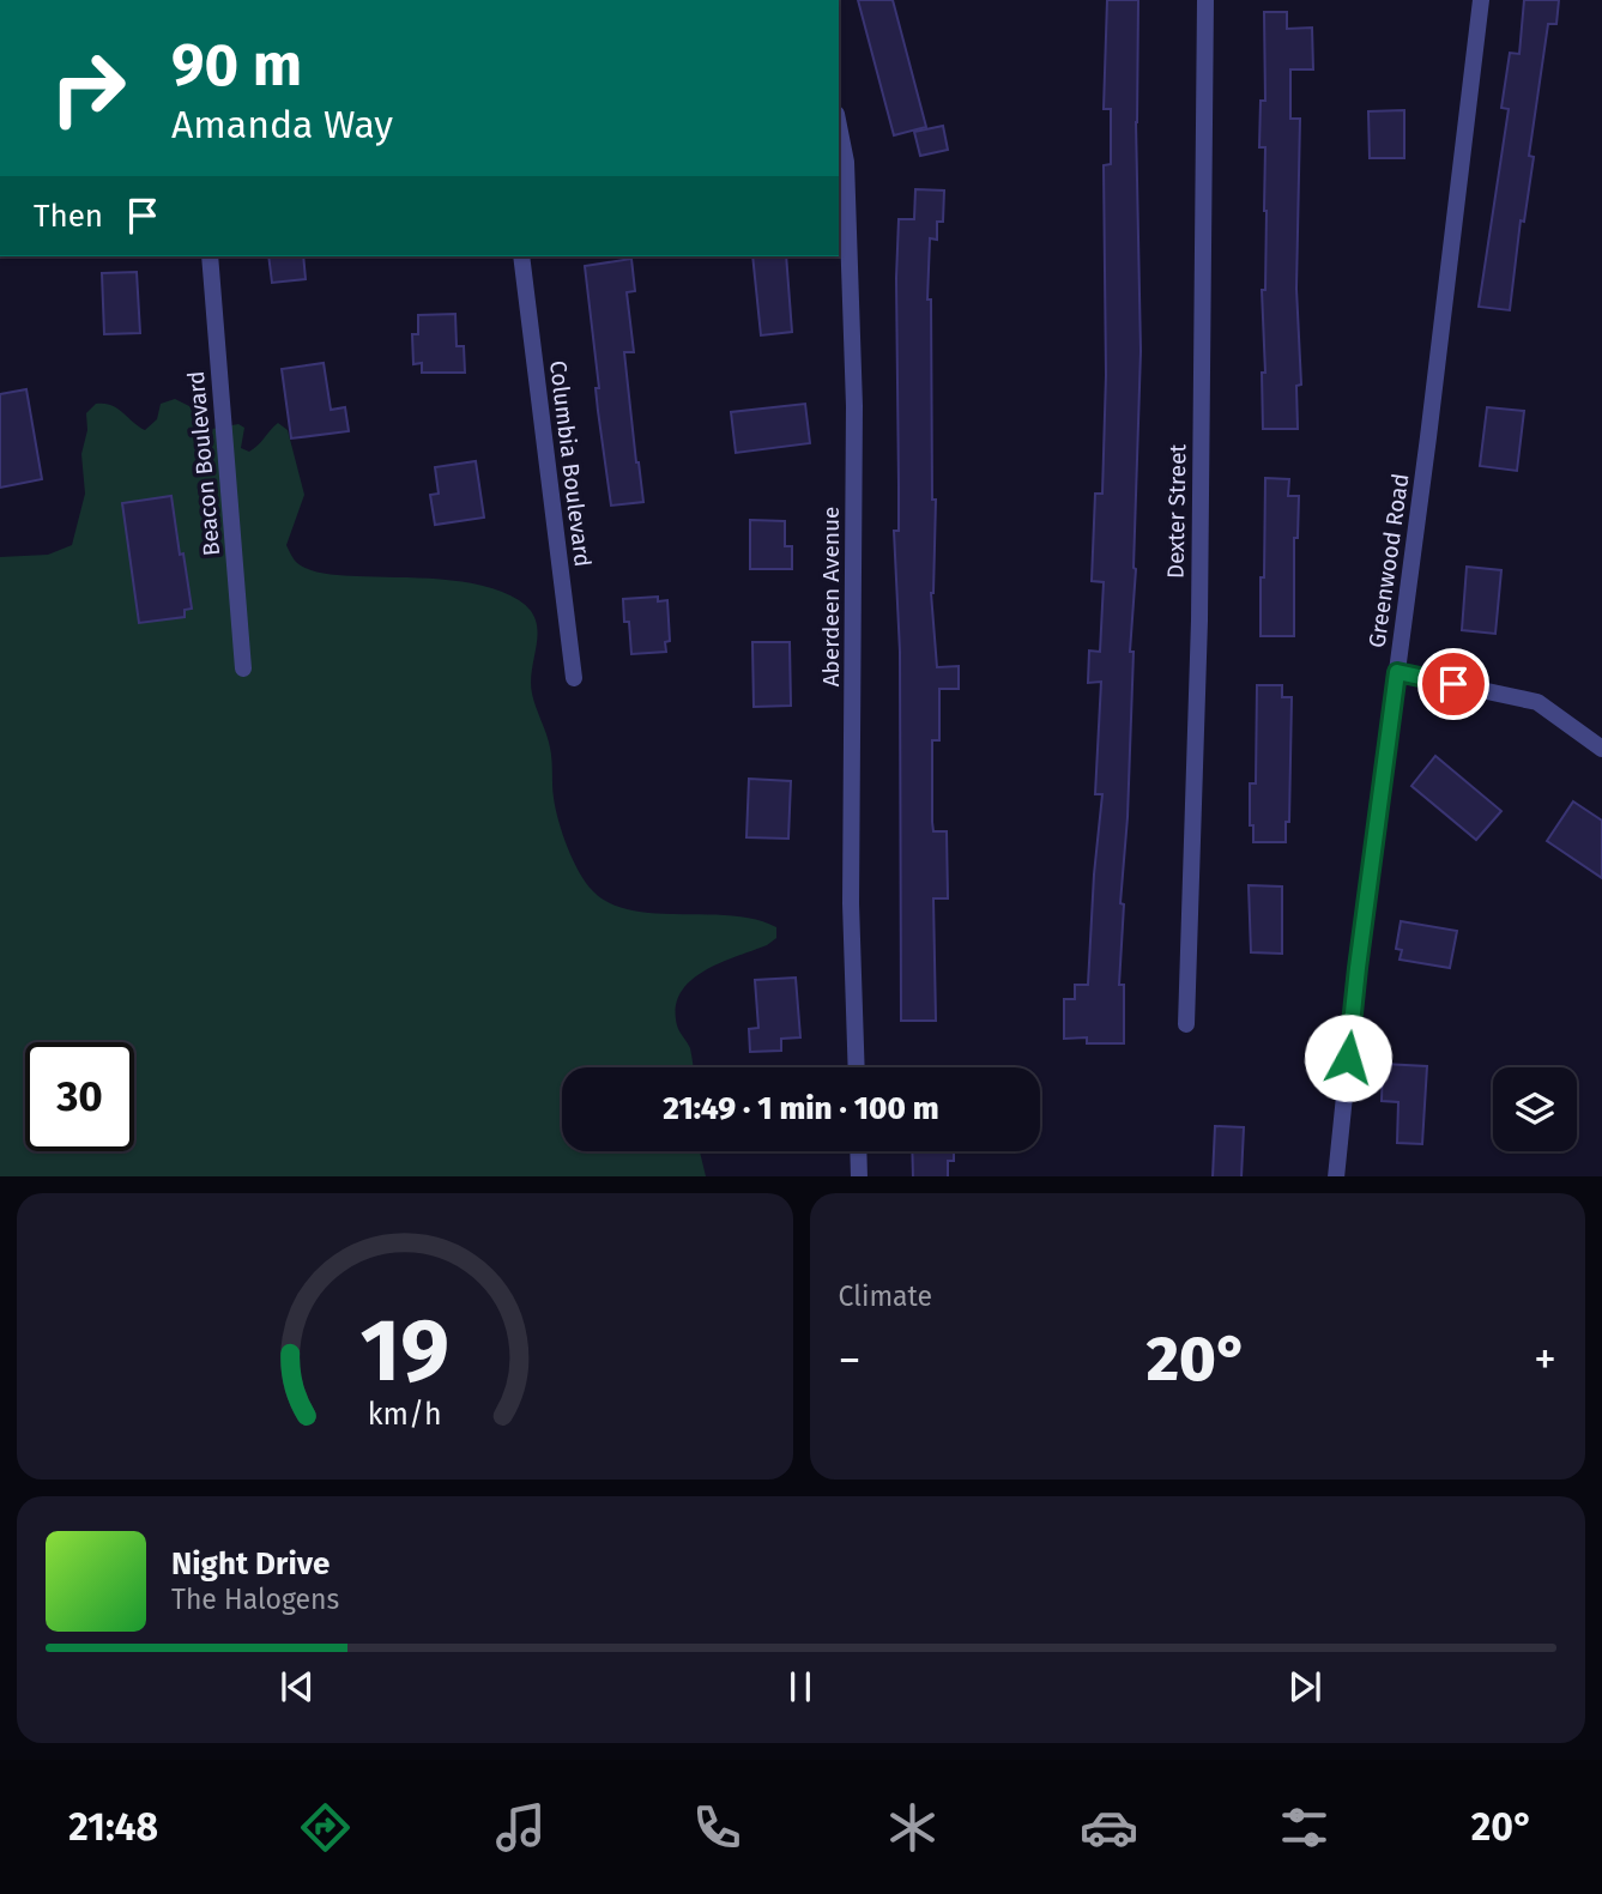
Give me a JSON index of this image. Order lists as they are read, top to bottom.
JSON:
{
  "streets": {
    "street": [
      "Beacon Boulevard",
      "Columbia Boulevard",
      "Dexter Street",
      "Greenwood Road",
      "Aberdeen Avenue"
    ]
  },
  "page": {
    "turn": ["90 m", "Amanda Way"],
    "then": "Then",
    "limit": "30",
    "trip": "21:49 · 1 min · 100 m",
    "tile": "Climate",
    "heat": ["−", "20°", "+"],
    "song": ["Night Drive", "The Halogens"],
    "tabs": ["21:48", "20°"],
    "gauge": ["19", "km/h"]
  }
}
